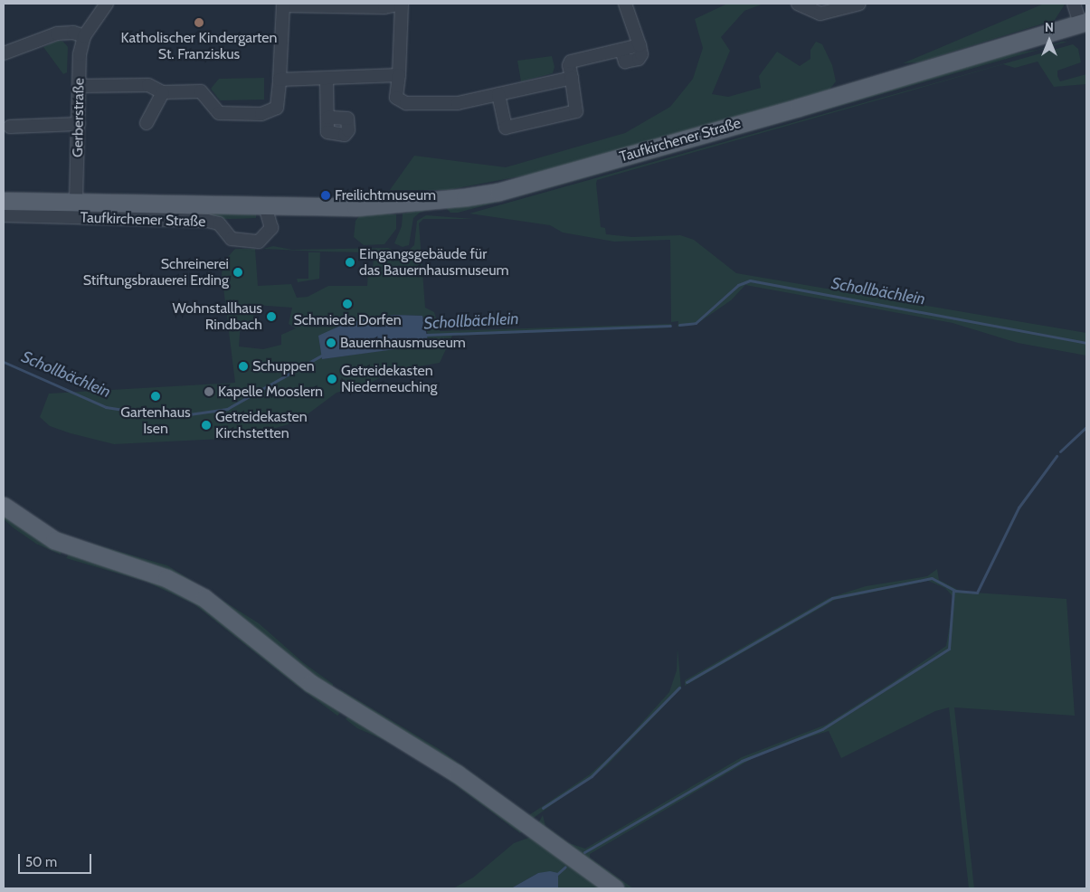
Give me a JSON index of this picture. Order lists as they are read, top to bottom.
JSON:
{
  "streets": {
    "main road": ["Taufkirchener Straße"],
    "street": ["Gerberstraße"]
  },
  "crossings": [
    ["Gerberstraße", "Taufkirchener Straße"]
  ],
  "water": ["Schollbächlein"],
  "places": [
    "Katholischer Kindergarten St. Franziskus",
    "Freilichtmuseum",
    "Eingangsgebäude für das Bauernhausmuseum",
    "Schreinerei Stiftungsbrauerei Erding",
    "Schmiede Dorfen",
    "Wohnstallhaus Rindbach",
    "Bauernhausmuseum",
    "Schuppen",
    "Getreidekasten Niederneuching",
    "Kapelle Mooslern",
    "Gartenhaus Isen",
    "Getreidekasten Kirchstetten"
  ],
  "scale_bar": "50 m",
  "north": "top"
}
